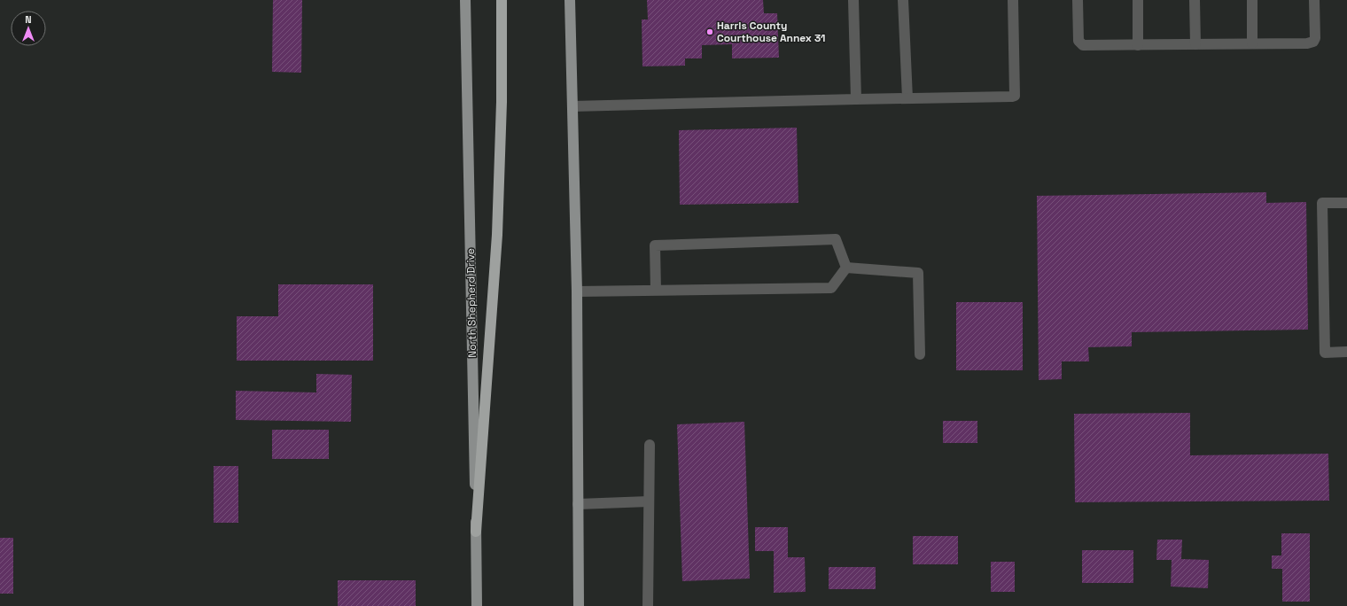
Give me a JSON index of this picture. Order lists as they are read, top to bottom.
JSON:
{
  "streets": {
    "main road": ["North Shepherd Drive"]
  },
  "places": ["Harris County Courthouse Annex 31"],
  "north": "top"
}
